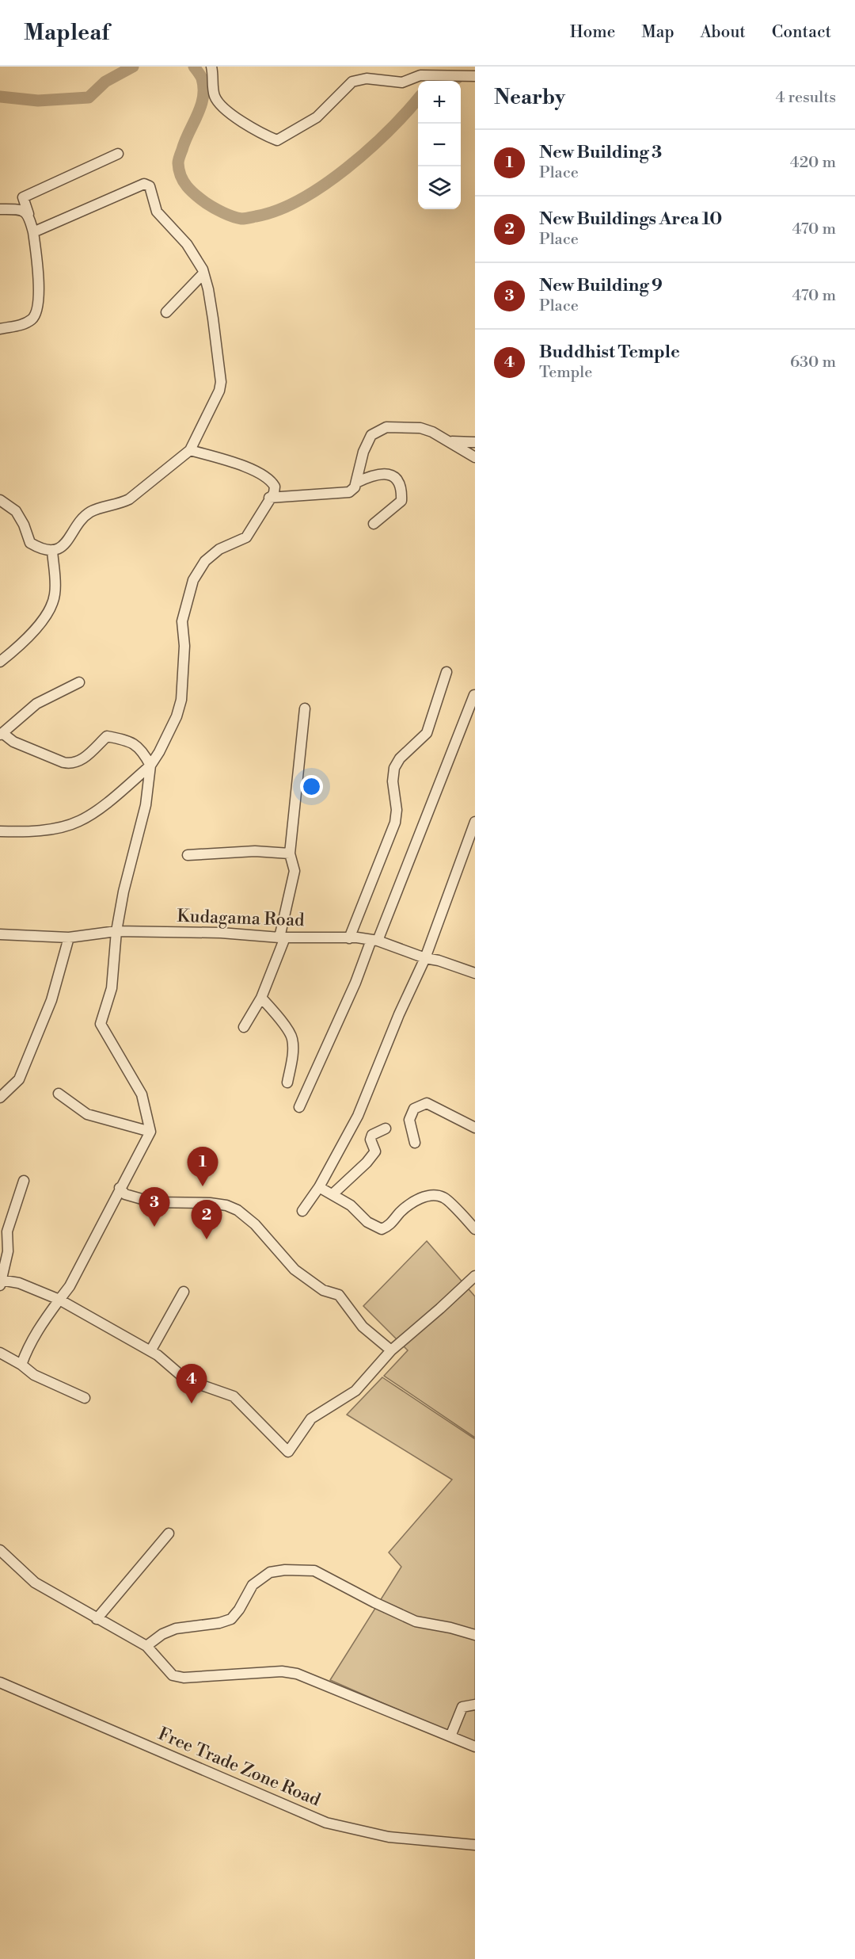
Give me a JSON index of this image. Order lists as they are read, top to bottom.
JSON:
{
  "streets": {
    "street": ["Kudagama Road", "Free Trade Zone Road"]
  },
  "page": {
    "header": "Mapleaf",
    "nav": [
      "Home",
      "Map",
      "About",
      "Contact"
    ],
    "heading": ["Nearby", "4 results"],
    "map_buttons": ["+", "−"],
    "list": [
      {
        "mark": "1",
        "name": "New Building 3",
        "note": "Place",
        "value": "420 m"
      },
      {
        "mark": "2",
        "name": "New Buildings Area 10",
        "note": "Place",
        "value": "470 m"
      },
      {
        "mark": "3",
        "name": "New Building 9",
        "note": "Place",
        "value": "470 m"
      },
      {
        "mark": "4",
        "name": "Buddhist Temple",
        "note": "Temple",
        "value": "630 m"
      }
    ],
    "pins": [
      "1",
      "3",
      "2",
      "4"
    ]
  }
}
